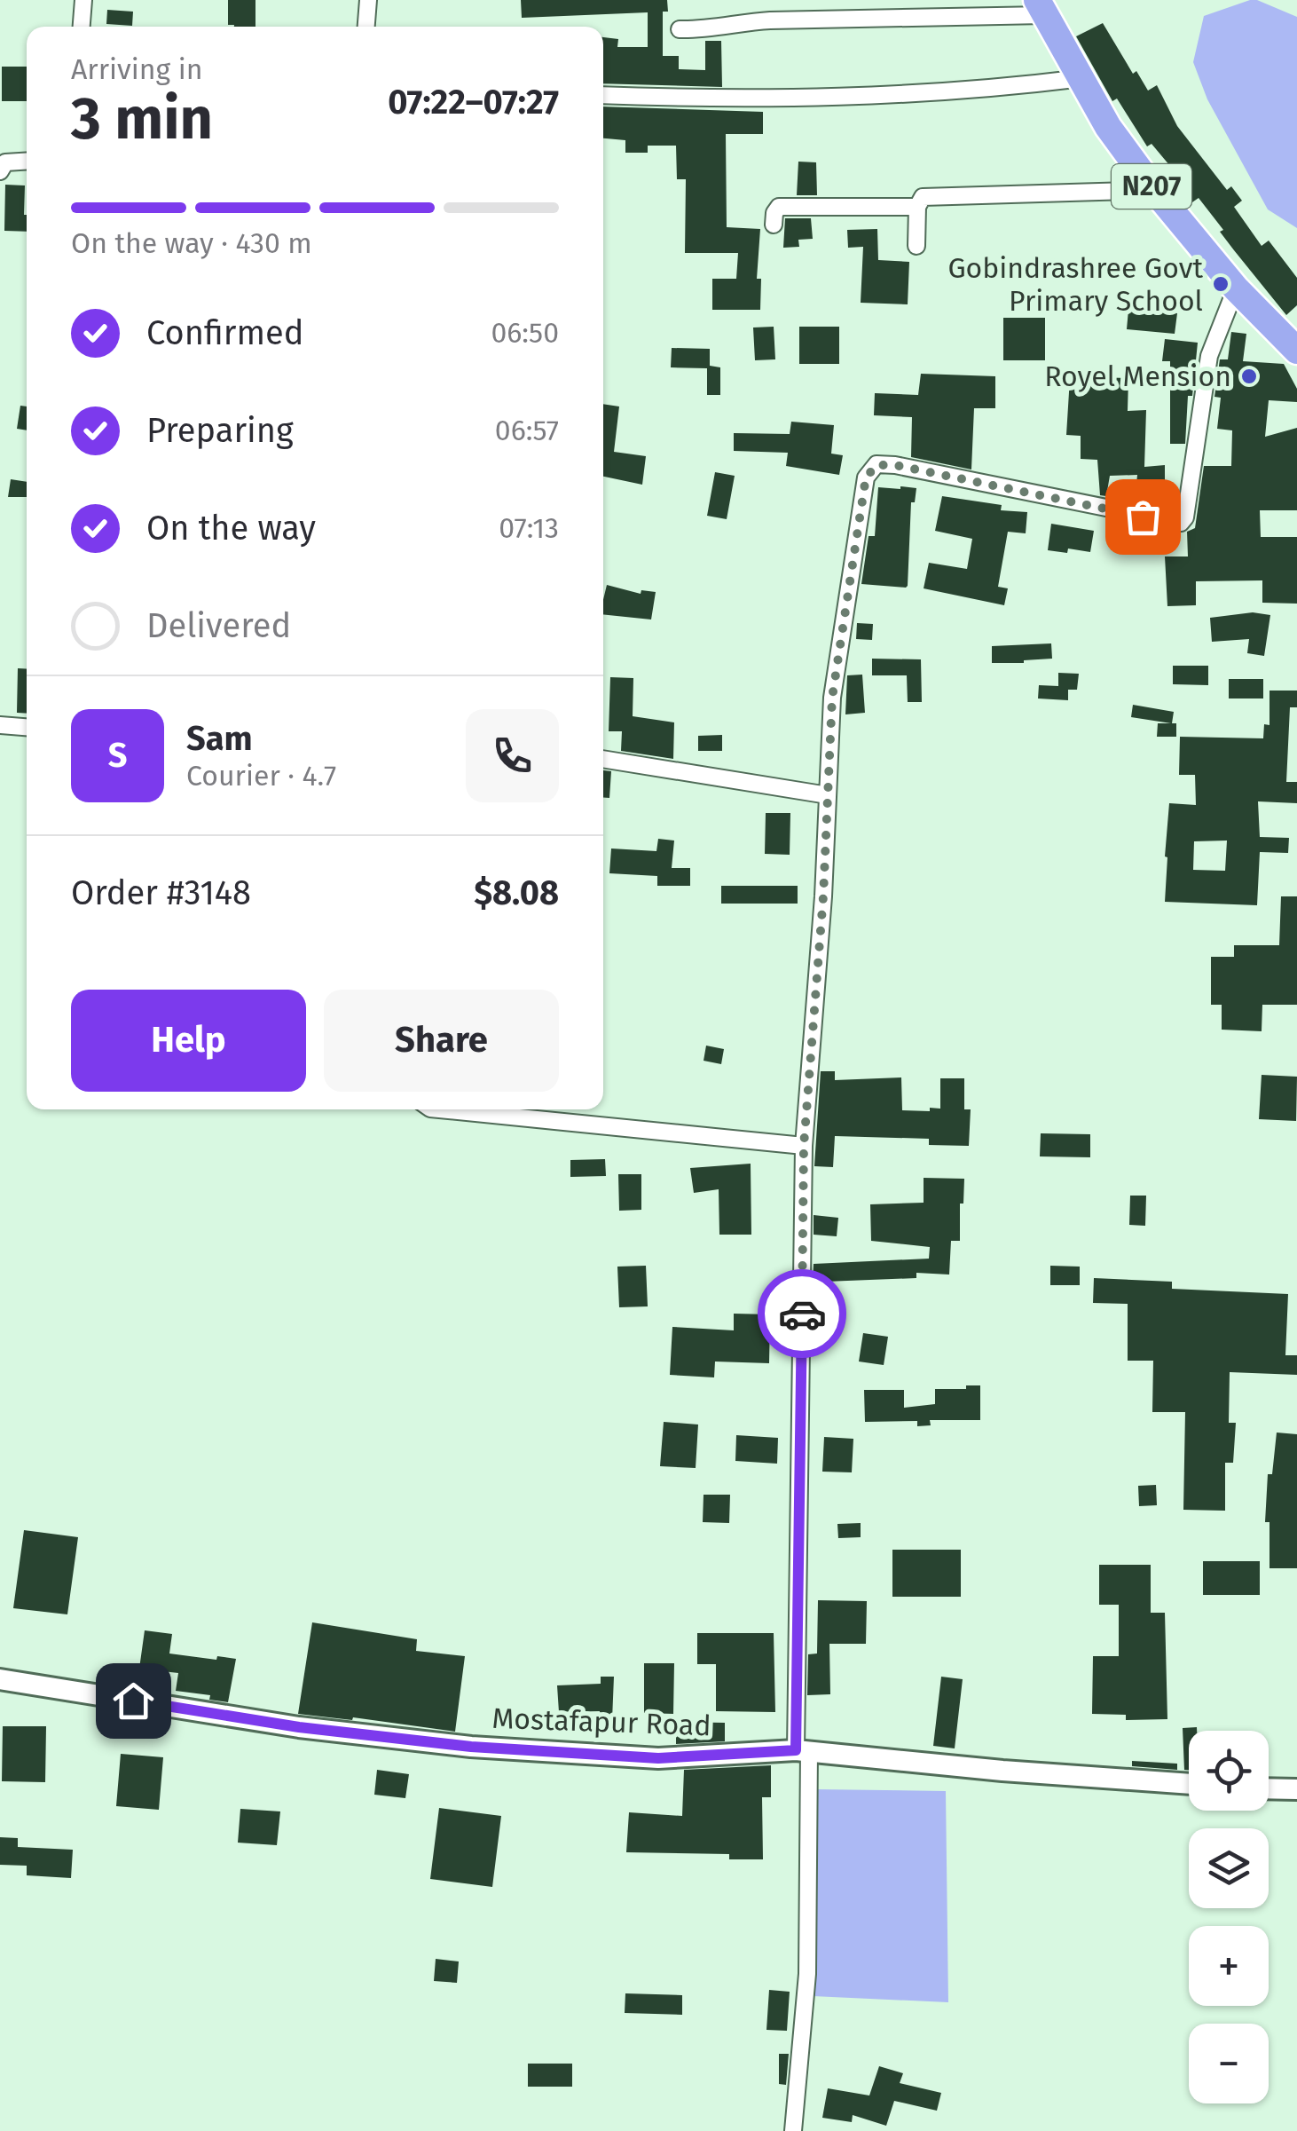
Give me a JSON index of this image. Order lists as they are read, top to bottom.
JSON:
{
  "streets": {
    "highway": ["N207"],
    "street": ["Mostafapur Road"]
  },
  "places": ["Gobindrashree Govt Primary School", "Royel Mension"],
  "page": {
    "heading": ["3 min", "Arriving in", "07:22–07:27"],
    "panel": [
      "Sam",
      "Courier · 4.7",
      "Order #3148",
      "$8.08"
    ],
    "bar": "On the way · 430 m",
    "list": [
      ["Confirmed", "06:50"],
      ["Preparing", "06:57"],
      ["On the way", "07:13"],
      "Delivered"
    ],
    "round": "S",
    "buttons": ["Help", "Share"],
    "map_buttons": ["+", "−"]
  }
}
